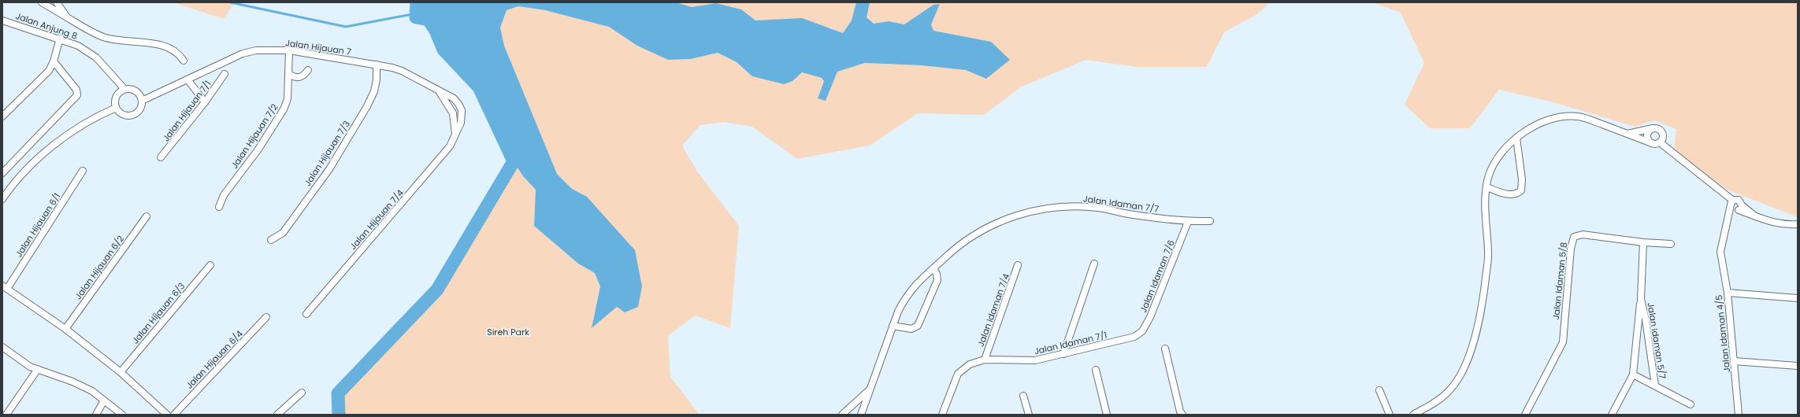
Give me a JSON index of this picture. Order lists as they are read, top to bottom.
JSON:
{
  "streets": {
    "street": [
      "Jalan Anjung 8",
      "Jalan Hijauan 7",
      "Jalan Hijauan 7/1",
      "Jalan Hijauan 7/2",
      "Jalan Hijauan 7/3",
      "Jalan Idaman 7/7",
      "Jalan Hijauan 7/4",
      "Jalan Hijauan 6/1",
      "Jalan Hijauan 6/2",
      "Jalan Idaman 7/6",
      "Jalan Idaman 5/8",
      "Jalan Idaman 7/4",
      "Jalan Hijauan 6/3",
      "Jalan Idaman 4/5",
      "Jalan Idaman 5/7",
      "Jalan Idaman 7/1",
      "Jalan Hijauan 6/4"
    ]
  },
  "crossings": [
    ["Jalan Anjung 8", "Jalan Hijauan 7"],
    ["Jalan Hijauan 7", "Jalan Hijauan 7/2"],
    ["Jalan Hijauan 7", "Jalan Hijauan 7/3"],
    ["Jalan Hijauan 7", "Jalan Hijauan 7/4"],
    ["Jalan Idaman 7/7", "Jalan Idaman 7/6"],
    ["Jalan Idaman 7/6", "Jalan Idaman 7/1"],
    ["Jalan Idaman 5/8", "Jalan Idaman 5/7"],
    ["Jalan Idaman 7/4", "Jalan Idaman 7/1"]
  ],
  "parks": ["Sireh Park"]
}
